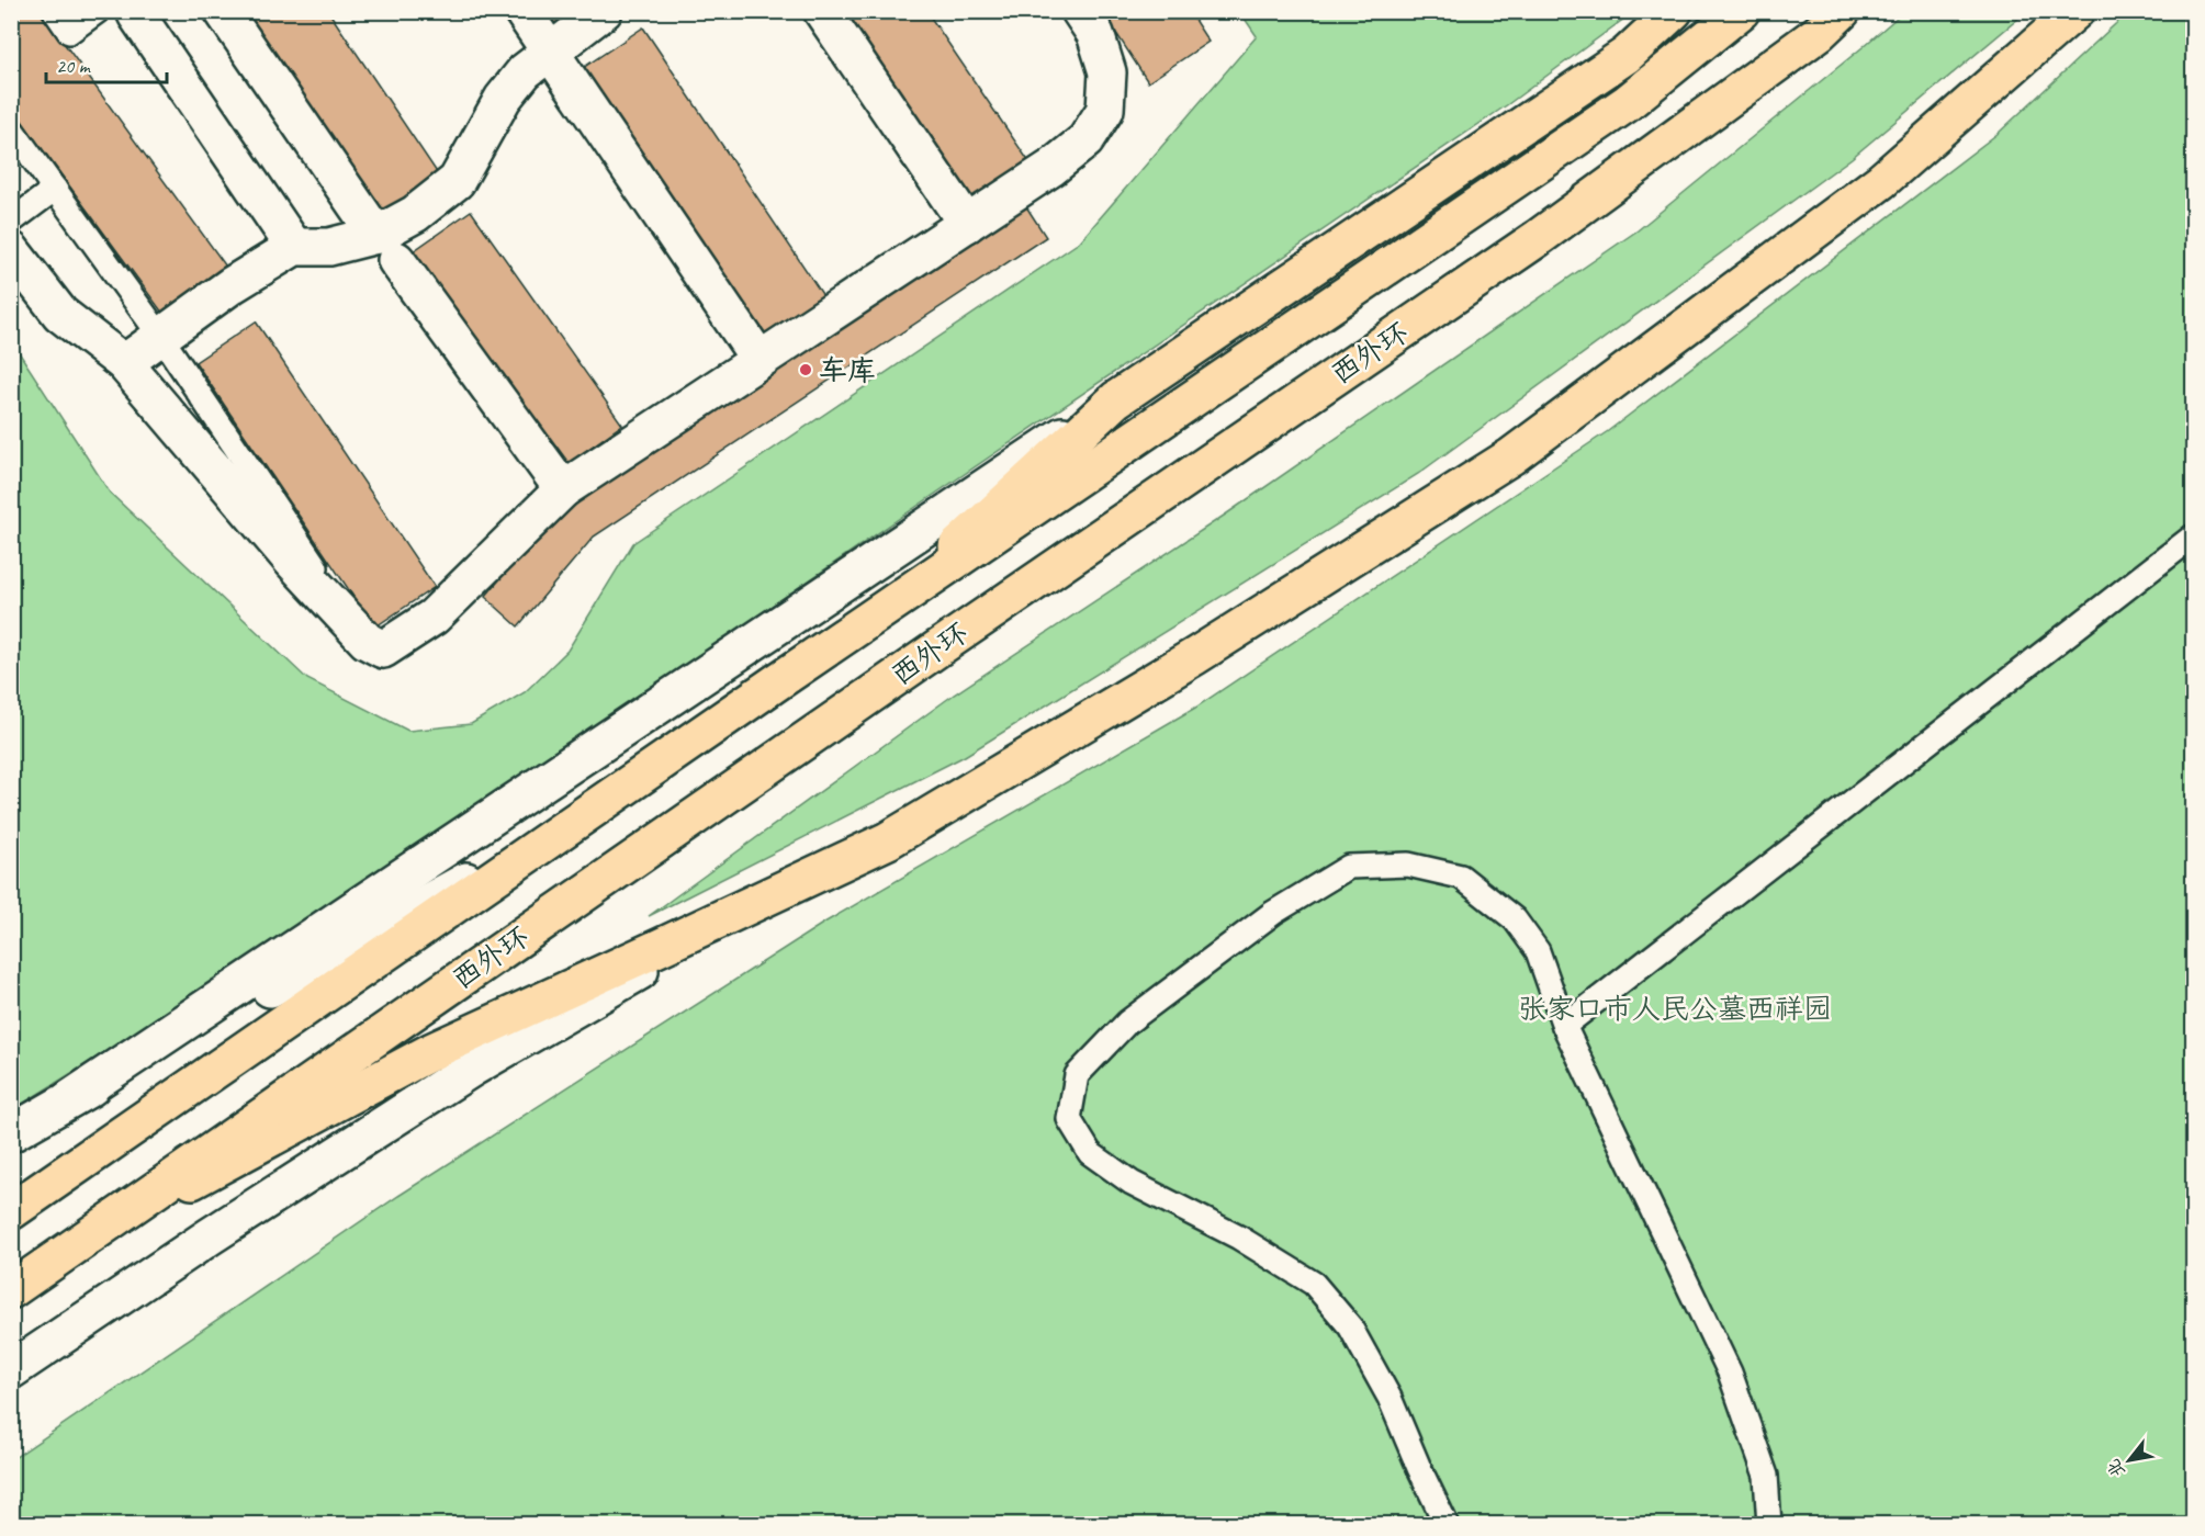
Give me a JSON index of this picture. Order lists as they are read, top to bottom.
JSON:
{
  "streets": {
    "main road": ["西外环"]
  },
  "parks": ["张家口市人民公墓西祥园"],
  "places": ["车库"],
  "scale_bar": "20 m",
  "north": "bottom left"
}
